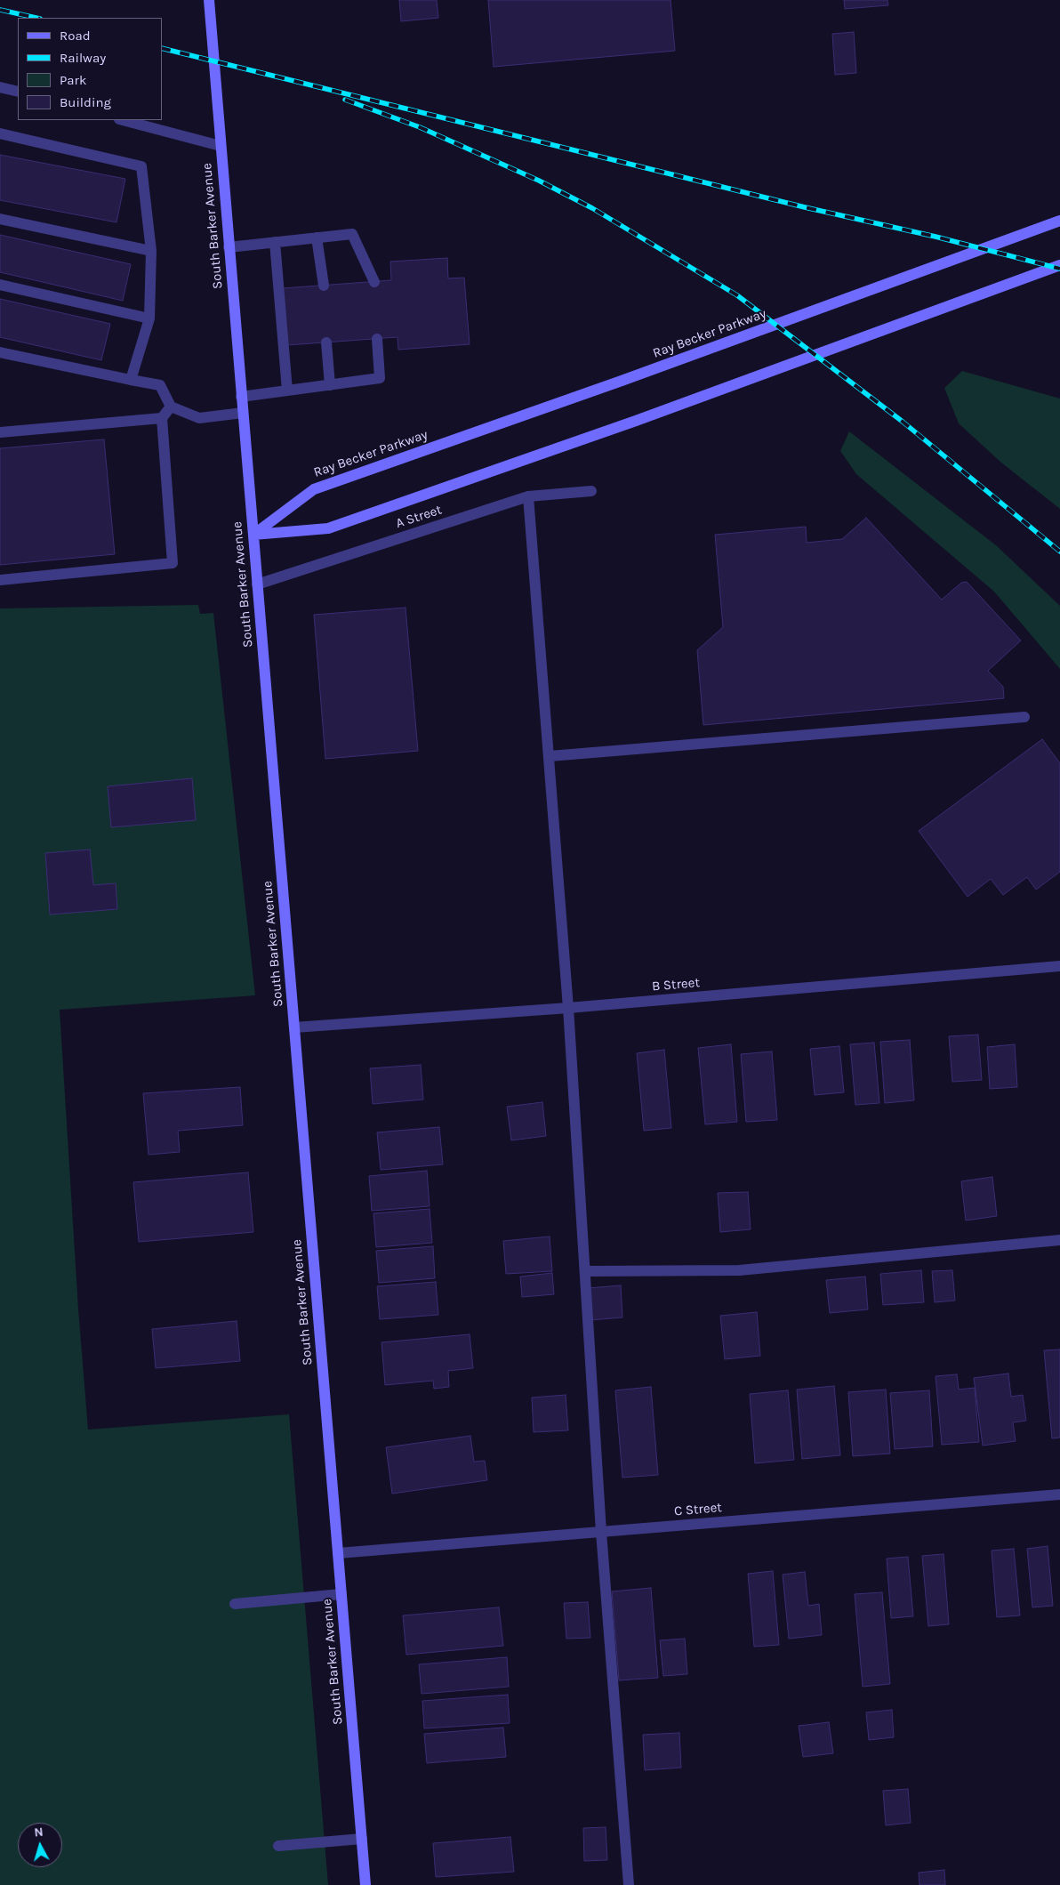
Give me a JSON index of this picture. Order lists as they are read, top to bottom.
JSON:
{
  "streets": {
    "main road": ["South Barker Avenue", "Ray Becker Parkway"],
    "street": ["A Street", "B Street", "C Street"]
  },
  "crossings": [
    ["South Barker Avenue", "Ray Becker Parkway"],
    ["South Barker Avenue", "A Street"],
    ["South Barker Avenue", "B Street"],
    ["South Barker Avenue", "C Street"]
  ],
  "legend": [
    "Road",
    "Railway",
    "Park",
    "Building"
  ],
  "north": "top"
}
